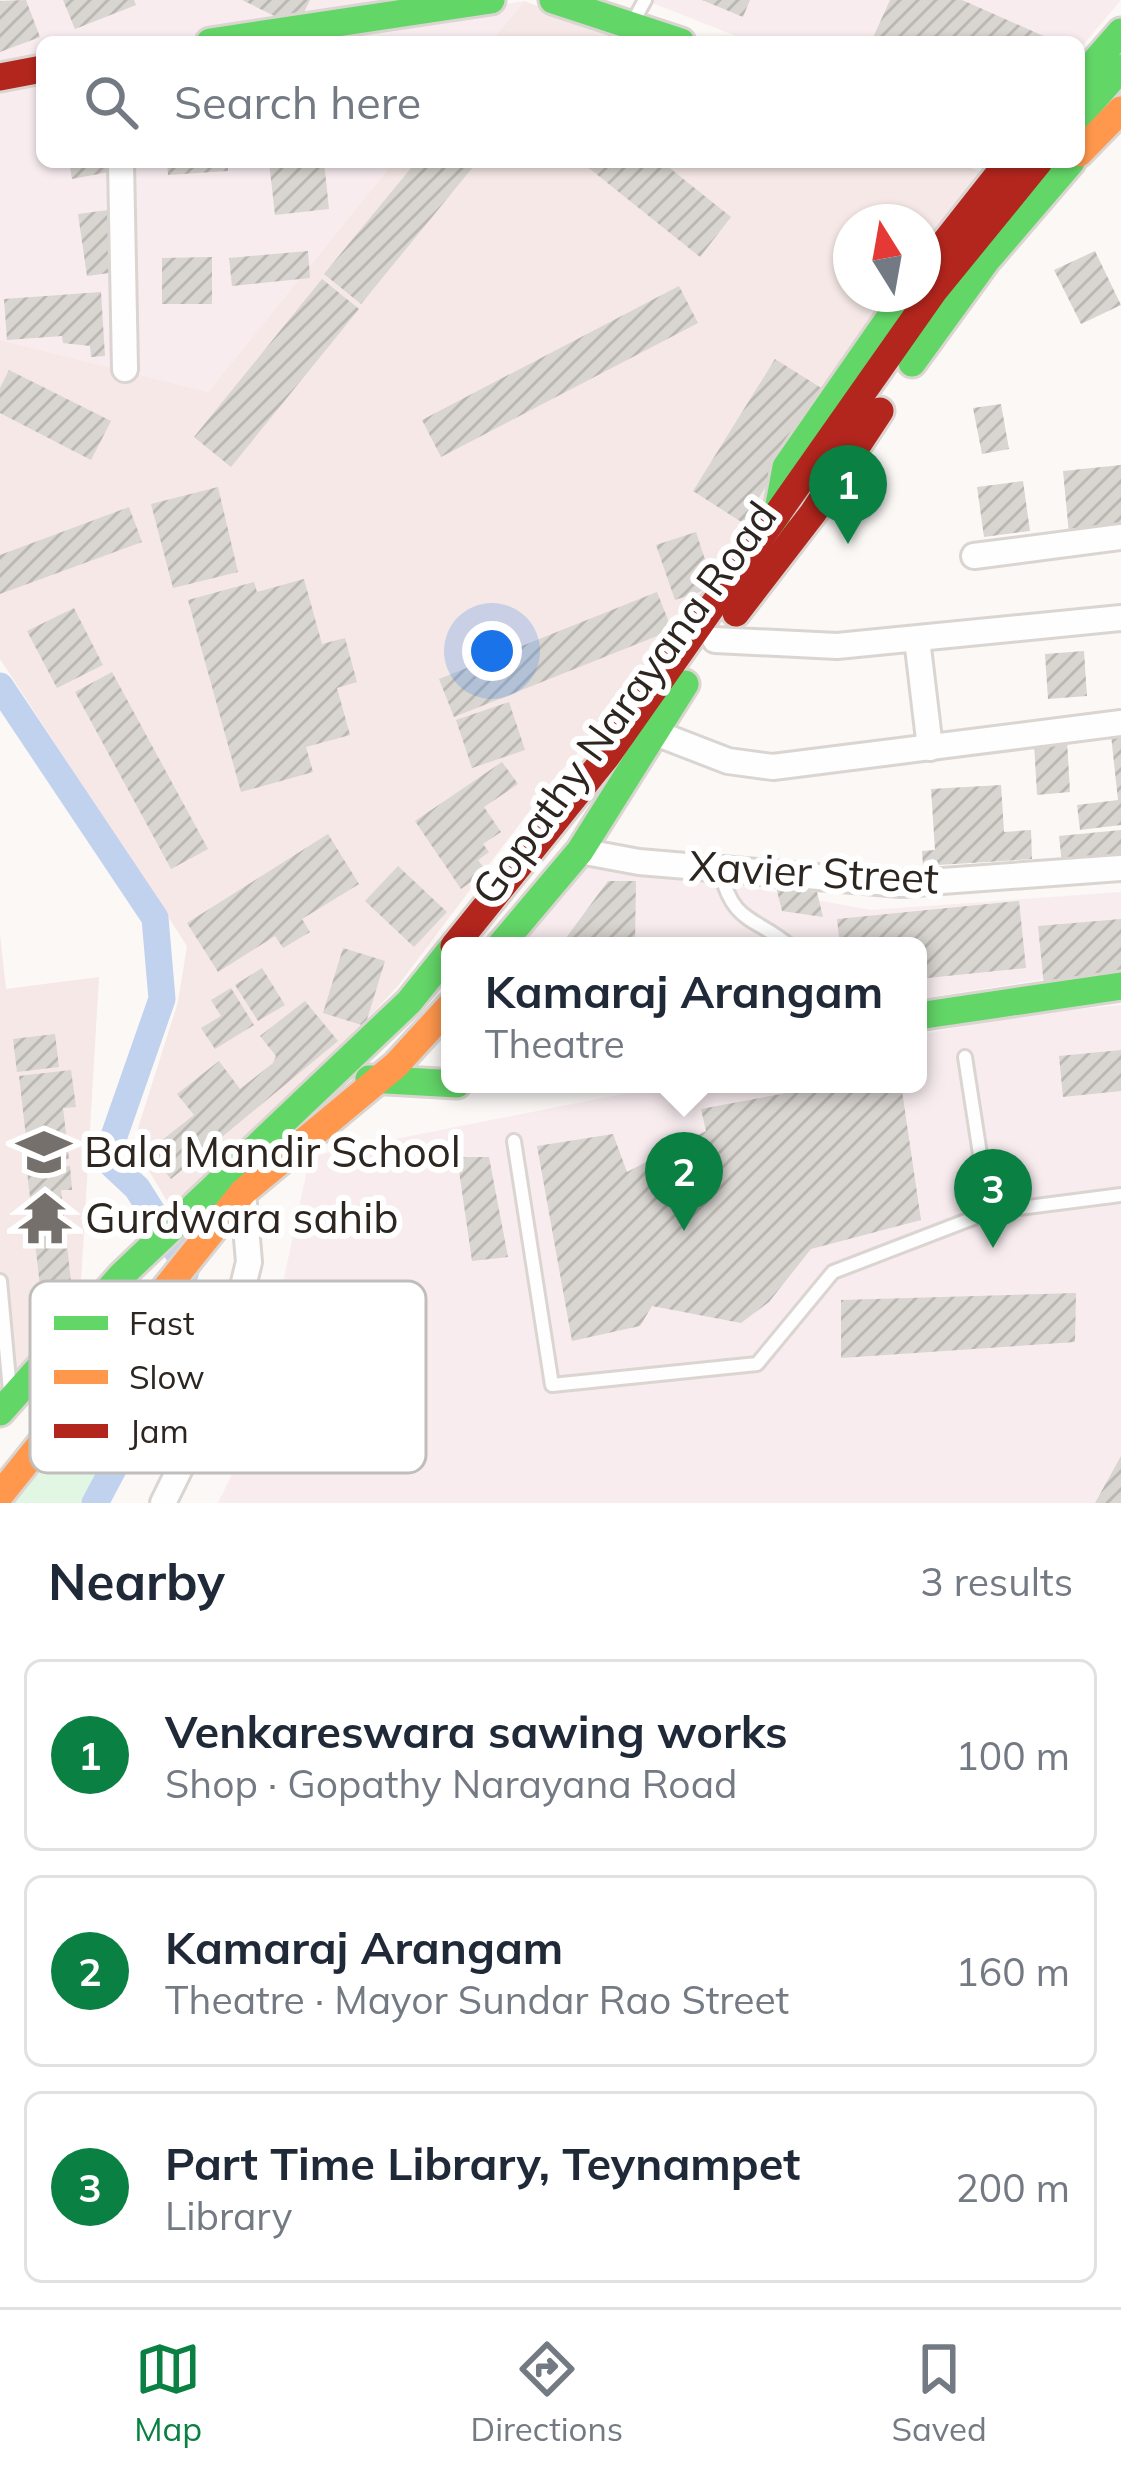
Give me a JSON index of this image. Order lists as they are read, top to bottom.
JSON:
{
  "streets": {
    "main road": ["Gopathy Narayana Road"],
    "street": ["Xavier Street"]
  },
  "crossings": [
    ["Gopathy Narayana Road", "Xavier Street"]
  ],
  "places": {
    "school or university": ["Bala Mandir School"],
    "temple": ["Gurdwara sahib"]
  },
  "legend": ["Fast", "Slow", "Jam"],
  "north": "top",
  "page": {
    "search": "Search here",
    "pins": ["1", "2", "3"],
    "popup": ["Kamaraj Arangam", "Theatre"],
    "heading": ["Nearby", "3 results"],
    "list": [
      {
        "mark": "1",
        "name": "Venkareswara sawing works",
        "note": "Shop · Gopathy Narayana Road",
        "value": "100 m"
      },
      {
        "mark": "2",
        "name": "Kamaraj Arangam",
        "note": "Theatre · Mayor Sundar Rao Street",
        "value": "160 m"
      },
      {
        "mark": "3",
        "name": "Part Time Library, Teynampet",
        "note": "Library",
        "value": "200 m"
      }
    ],
    "nav": ["Map", "Directions", "Saved"]
  }
}
